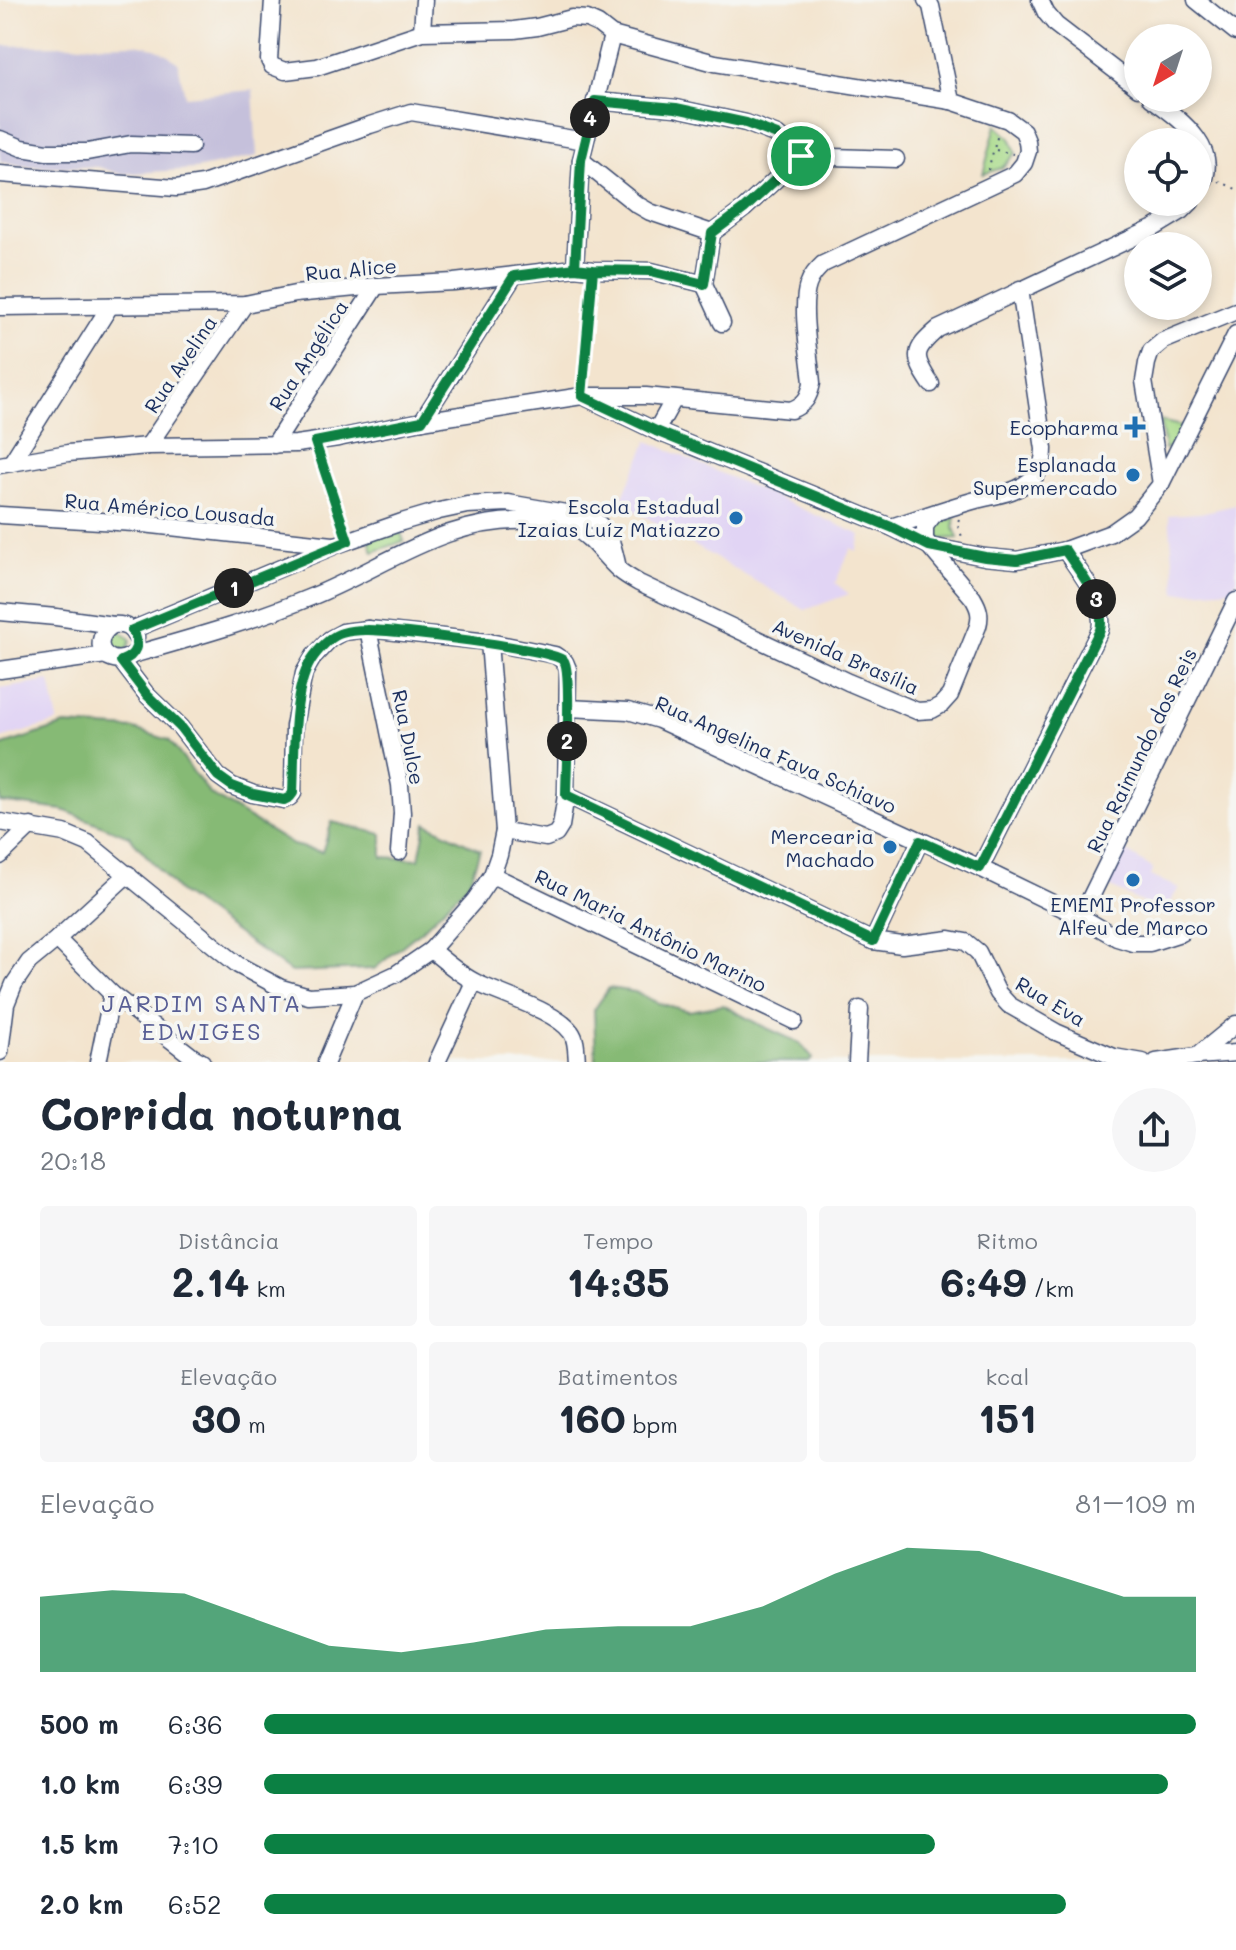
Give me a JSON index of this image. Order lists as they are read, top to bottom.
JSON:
{
  "streets": {
    "street": [
      "Rua Alice",
      "Rua Angélica",
      "Rua Avelina",
      "Rua Américo Lousada",
      "Avenida Brasília",
      "Rua Dulce",
      "Rua Raimundo dos Reis",
      "Rua Angelina Fava Schiavo",
      "Rua Maria Antônio Marino",
      "Rua Eva"
    ]
  },
  "crossings": [
    ["Rua Alice", "Rua Angélica"],
    ["Rua Alice", "Rua Avelina"],
    ["Rua Raimundo dos Reis", "Rua Angelina Fava Schiavo"]
  ],
  "districts": ["JARDIM SANTA EDWIGES"],
  "places": {
    "health": ["Ecopharma"],
    "other": [
      "Esplanada Supermercado",
      "Escola Estadual Izaias Luíz Matiazzo",
      "Mercearia Machado",
      "EMEMI Professor Alfeu de Marco"
    ]
  },
  "north": "bottom left",
  "page": {
    "pins": [
      "4",
      "1",
      "3",
      "2"
    ],
    "heading": ["Corrida noturna", "20:18"],
    "stats": [
      ["Distância", "2.14 km"],
      ["Tempo", "14:35"],
      ["Ritmo", "6:49 /km"],
      ["Elevação", "30 m"],
      ["Batimentos", "160 bpm"],
      ["kcal", "151"]
    ],
    "chart": ["Elevação", "81–109 m"],
    "list": [
      {
        "name": "500 m",
        "note": "6:36"
      },
      {
        "name": "1.0 km",
        "note": "6:39"
      },
      {
        "name": "1.5 km",
        "note": "7:10"
      },
      {
        "name": "2.0 km",
        "note": "6:52"
      }
    ]
  }
}
